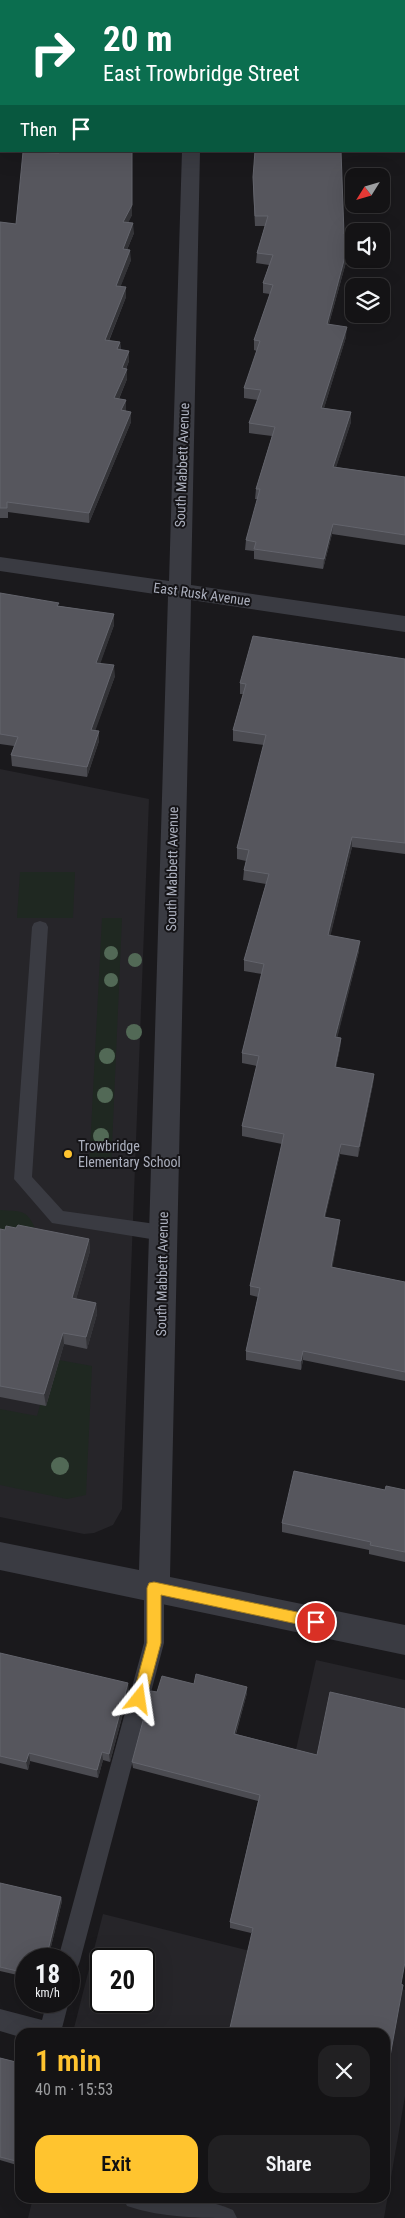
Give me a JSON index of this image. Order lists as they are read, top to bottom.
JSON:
{
  "streets": {
    "street": ["South Mabbett Avenue", "East Rusk Avenue"]
  },
  "crossings": [
    ["South Mabbett Avenue", "East Rusk Avenue"]
  ],
  "places": ["Trowbridge Elementary School"],
  "north": "bottom left",
  "page": {
    "turn": ["20 m", "East Trowbridge Street"],
    "then": "Then",
    "speed": "18 km/h",
    "limit": "20",
    "heading": ["1 min", "40 m · 15:53"],
    "buttons": ["Exit", "Share"]
  }
}
